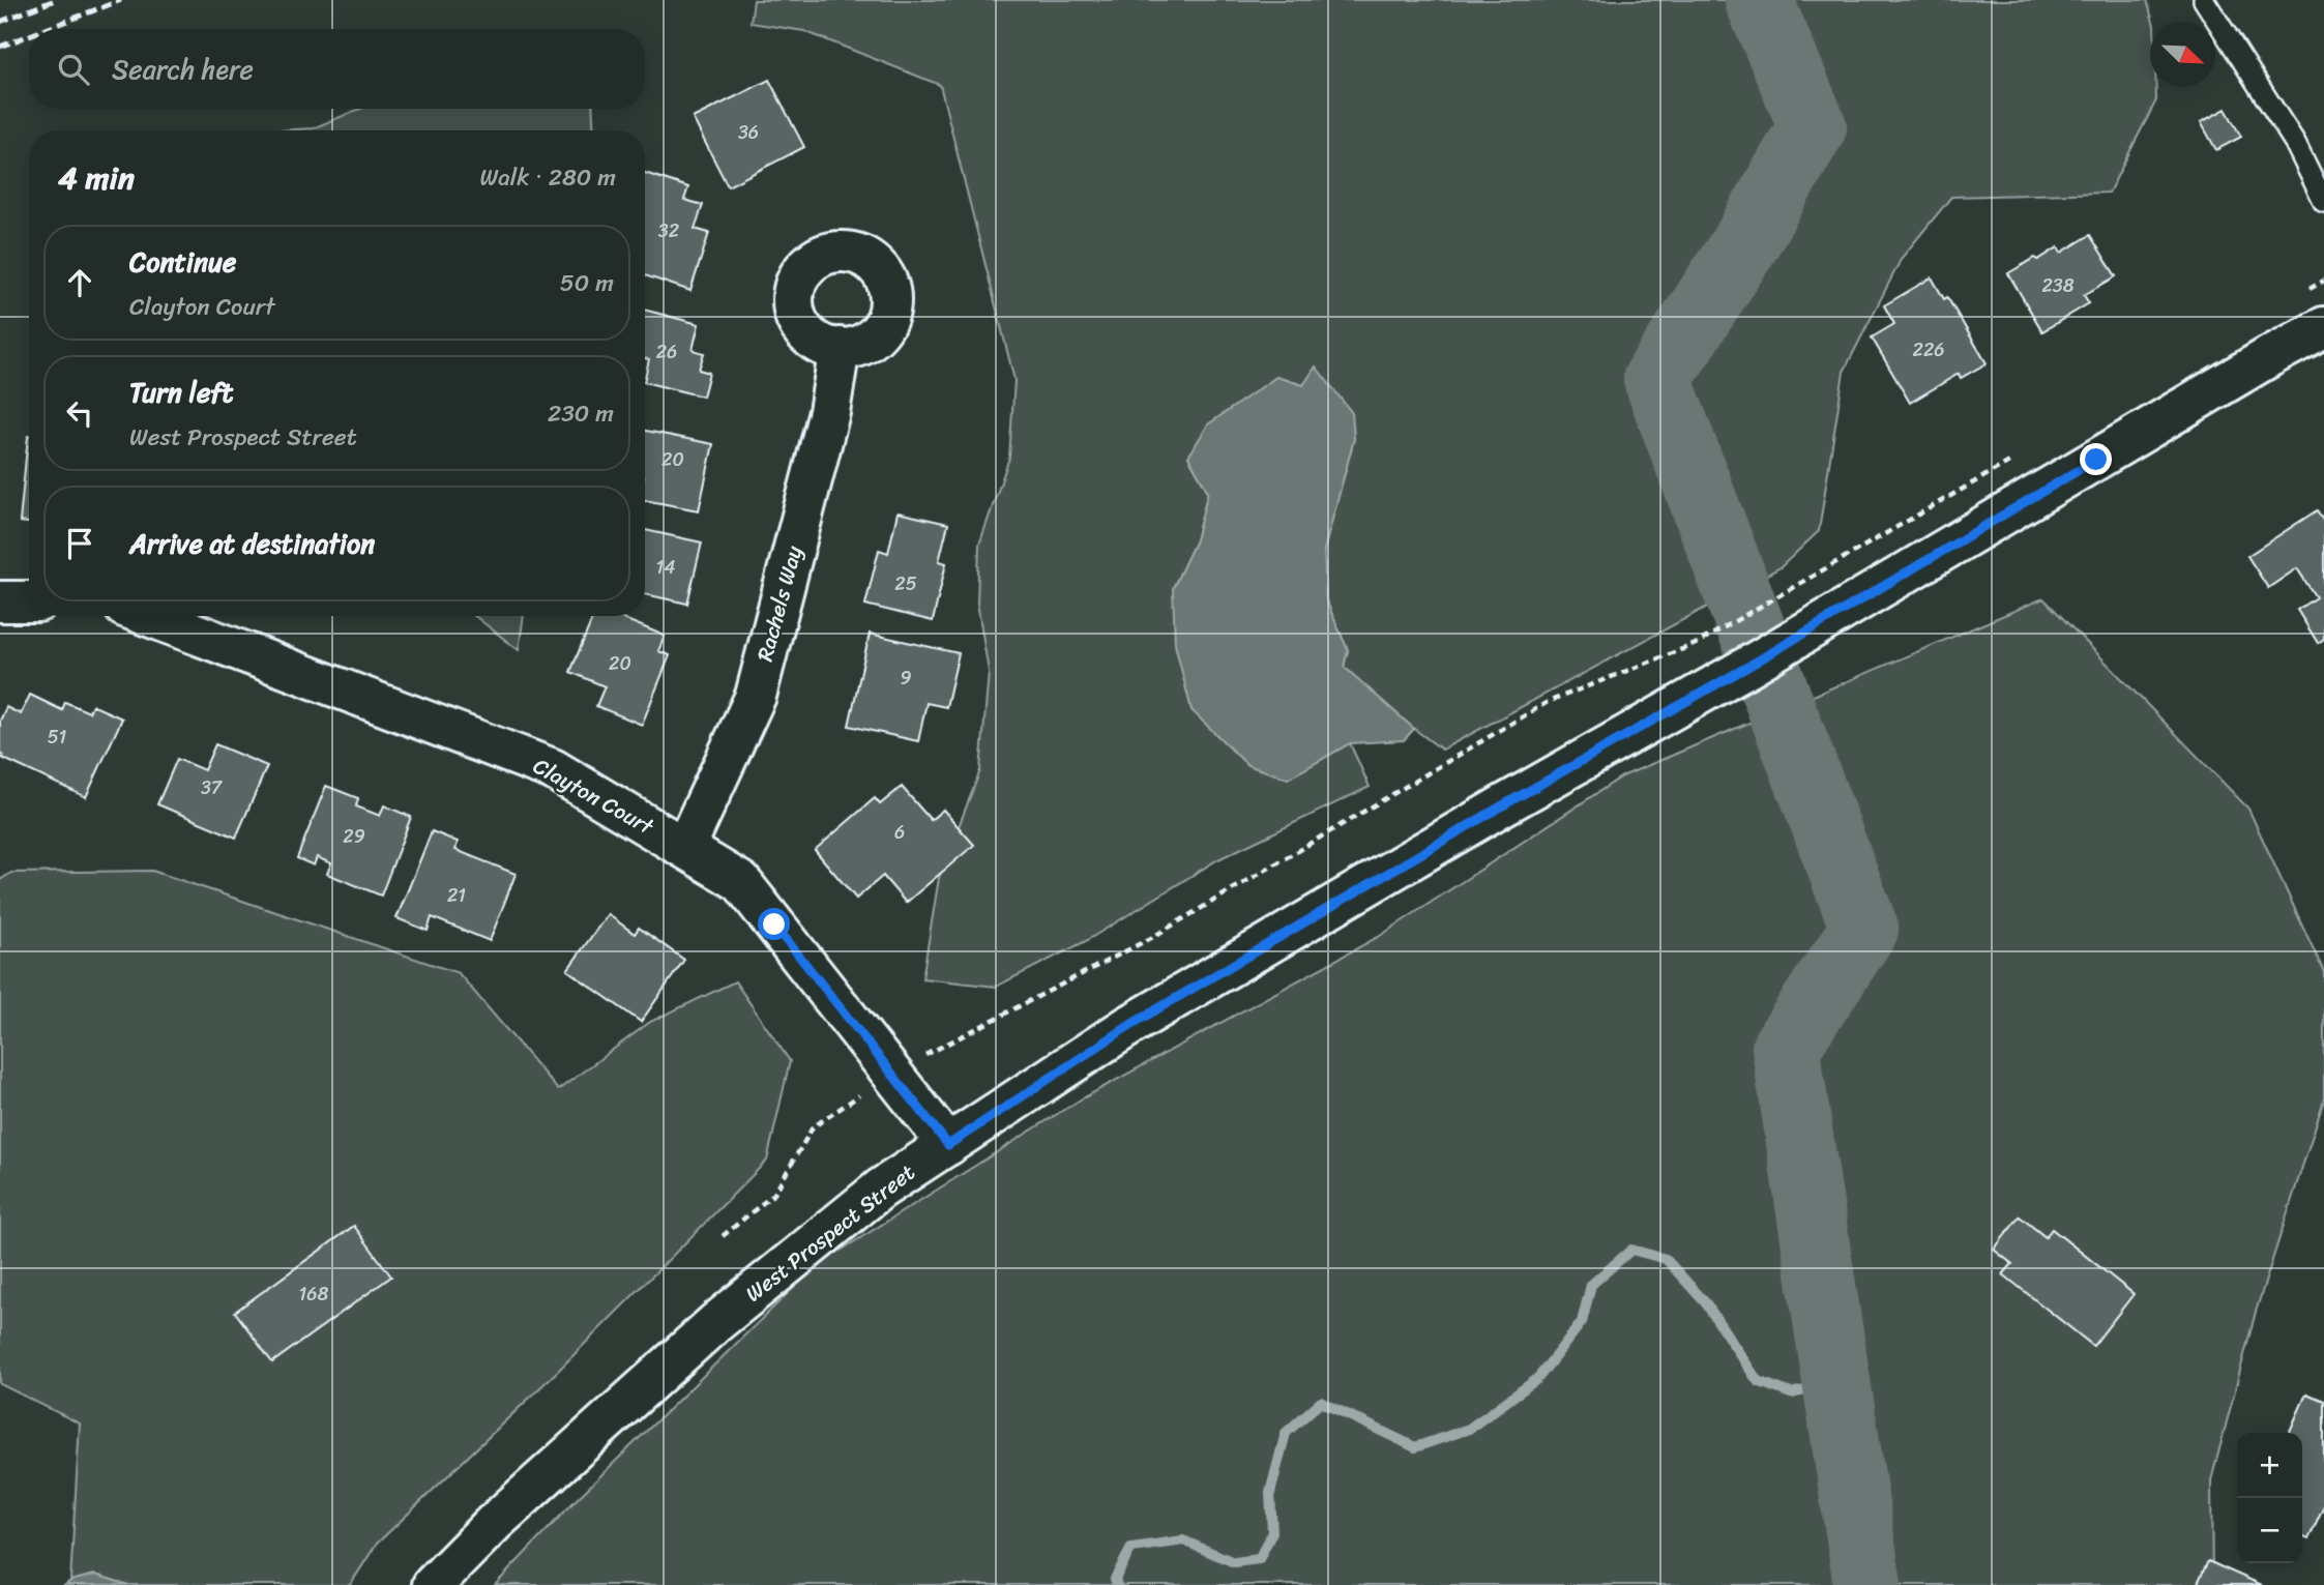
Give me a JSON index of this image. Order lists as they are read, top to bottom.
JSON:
{
  "streets": {
    "street": ["Rachels Way", "Clayton Court", "West Prospect Street"]
  },
  "crossings": [
    ["Rachels Way", "Clayton Court"],
    ["Clayton Court", "West Prospect Street"]
  ],
  "house_numbers": [
    "36",
    "32",
    "238",
    "226",
    "26",
    "20",
    "14",
    "25",
    "20",
    "9",
    "51",
    "37",
    "6",
    "29",
    "21",
    "168"
  ],
  "north": "bottom right",
  "page": {
    "search": "Search here",
    "heading": ["4 min", "Walk · 280 m"],
    "list": [
      ["Continue", "Clayton Court", "50 m"],
      ["Turn left", "West Prospect Street", "230 m"],
      "Arrive at destination"
    ],
    "map_buttons": ["+", "−"]
  }
}
